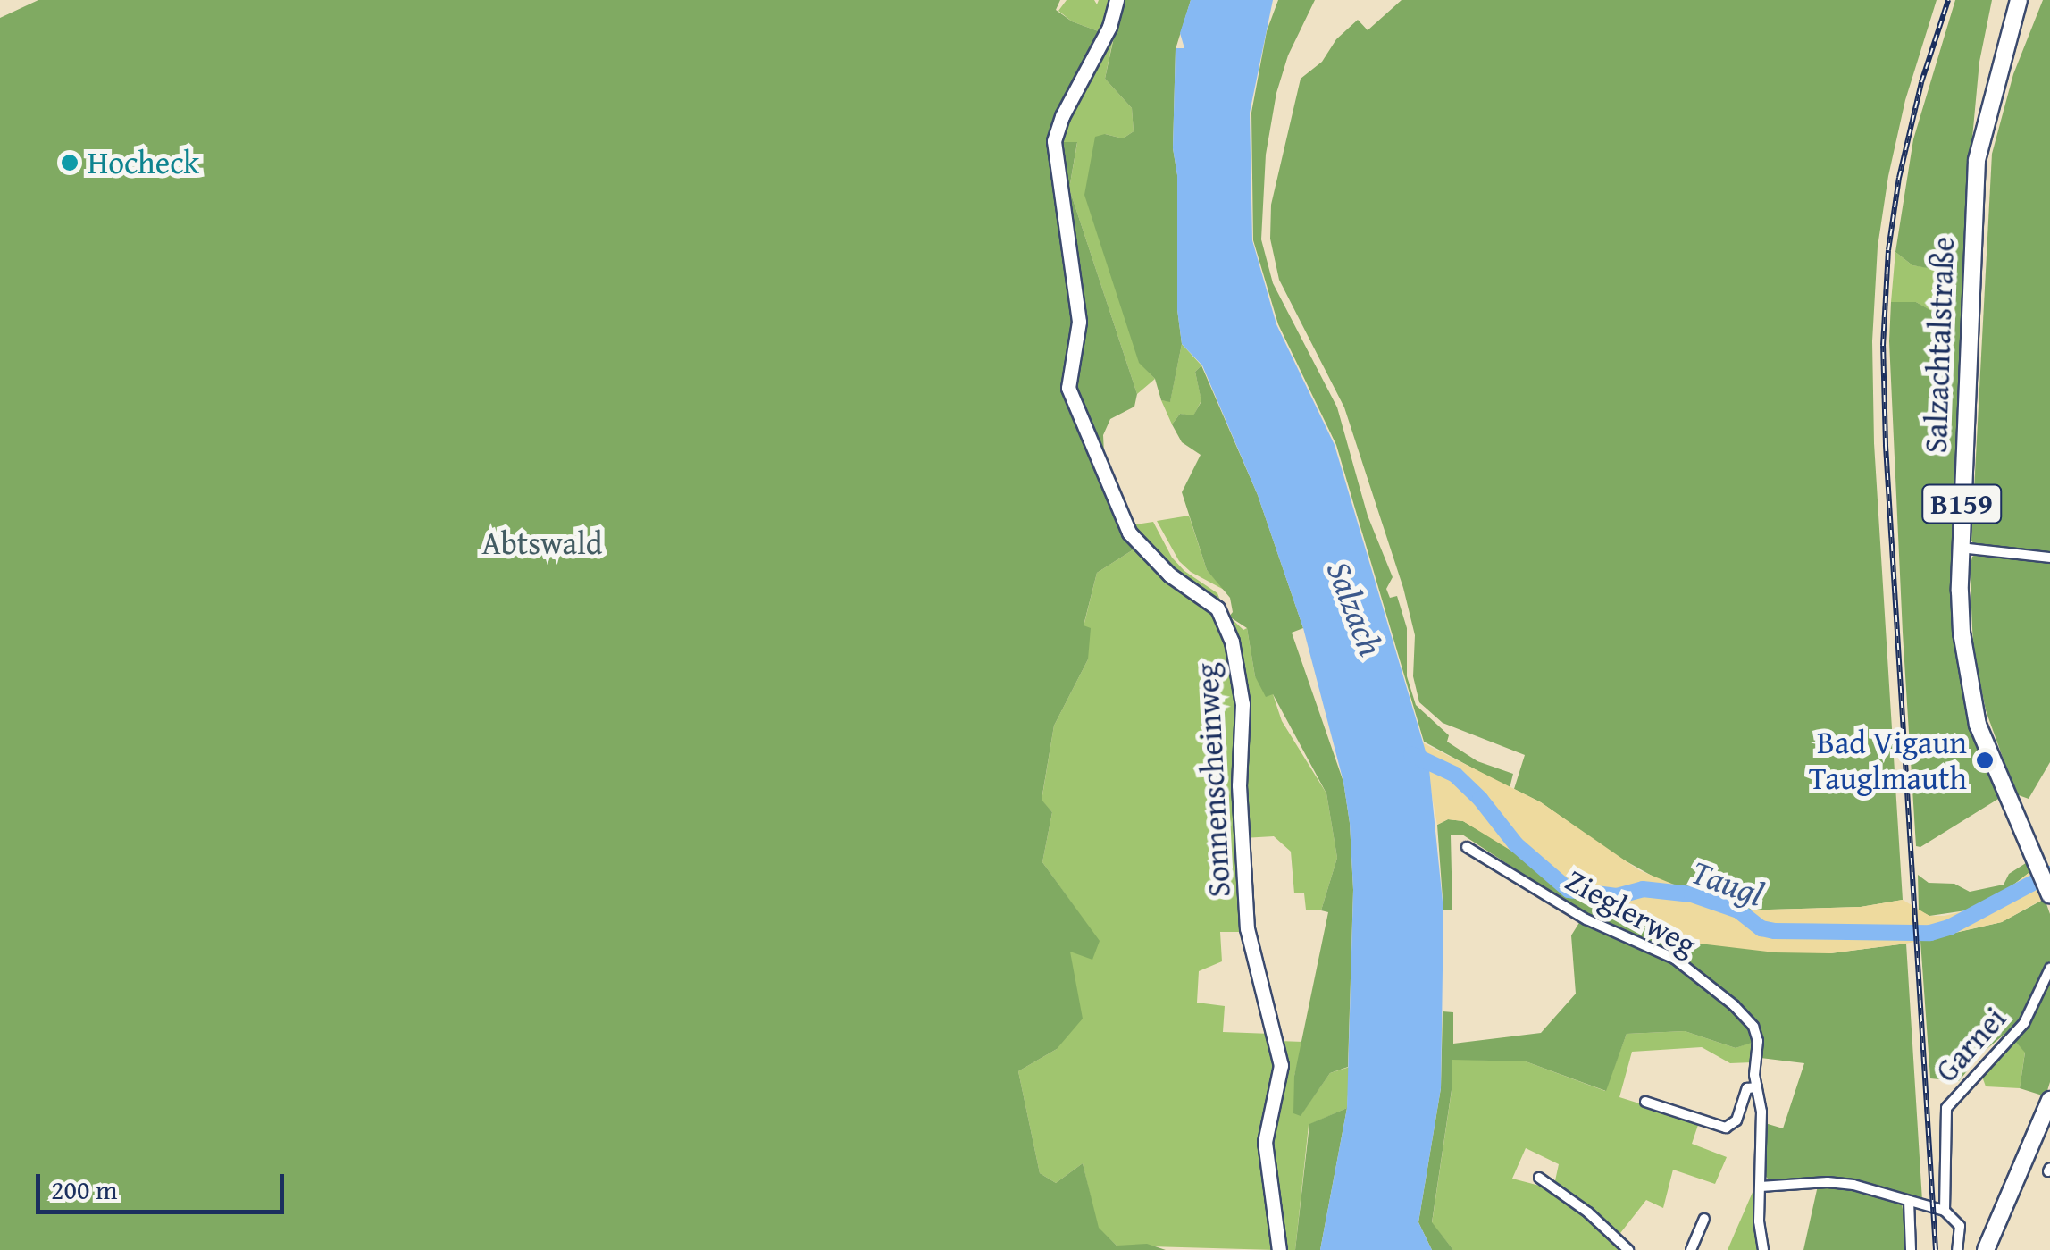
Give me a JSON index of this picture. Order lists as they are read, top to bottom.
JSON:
{
  "streets": {
    "main road": ["Salzachtalstraße", "B159"],
    "street": ["Sonnenscheinweg", "Zieglerweg", "Garnei"]
  },
  "water": ["Salzach", "Taugl"],
  "parks": ["Abtswald"],
  "places": ["Hocheck", "Bad Vigaun Tauglmauth"],
  "scale_bar": "200 m"
}
